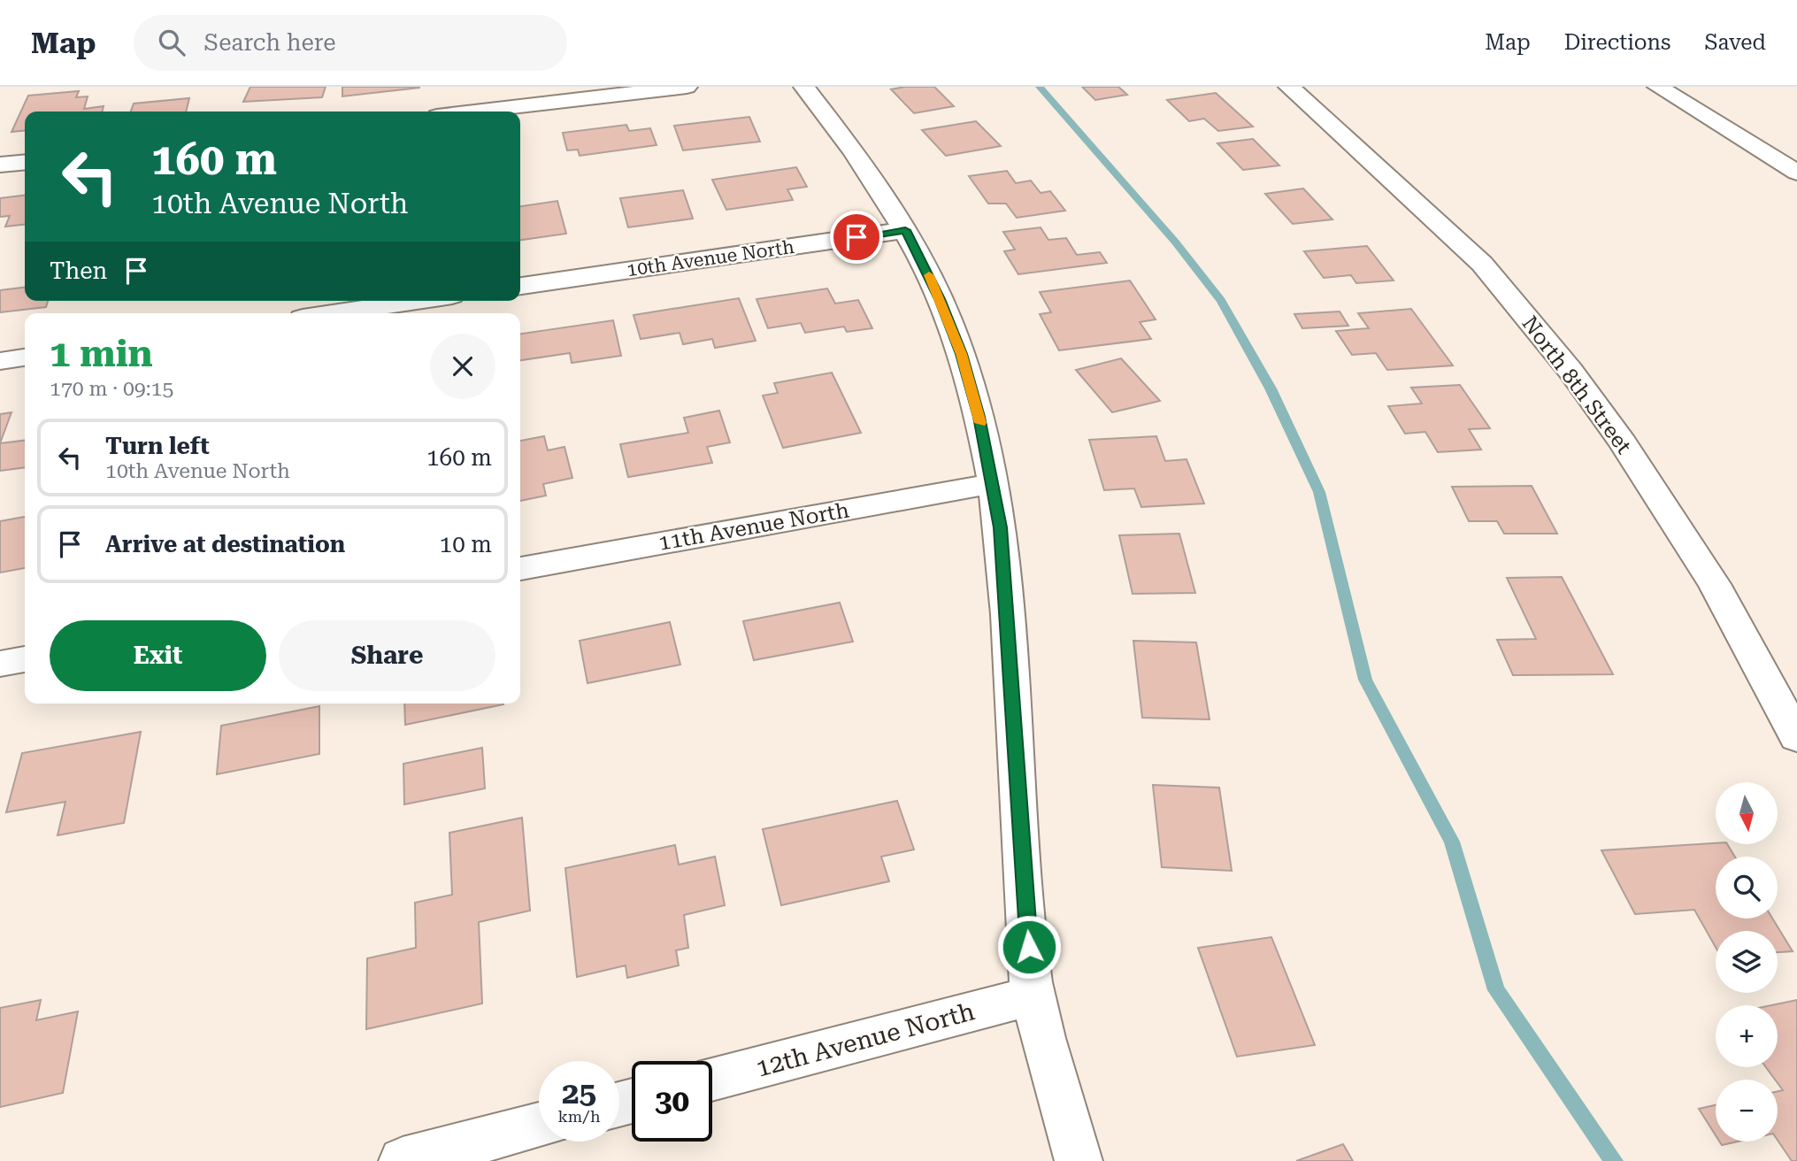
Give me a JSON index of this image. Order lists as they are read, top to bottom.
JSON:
{
  "streets": {
    "street": [
      "10th Avenue North",
      "North 8th Street",
      "11th Avenue North",
      "12th Avenue North"
    ]
  },
  "north": "bottom",
  "page": {
    "header": "Map",
    "search": "Search here",
    "nav": ["Map", "Directions", "Saved"],
    "turn": ["160 m", "10th Avenue North"],
    "then": "Then",
    "heading": ["1 min", "170 m · 09:15"],
    "list": [
      {
        "name": "Turn left",
        "note": "10th Avenue North",
        "value": "160 m"
      },
      {
        "name": "Arrive at destination",
        "value": "10 m"
      }
    ],
    "buttons": ["Exit", "Share"],
    "map_buttons": ["+", "−"],
    "speed": "25 km/h",
    "limit": "30"
  }
}
